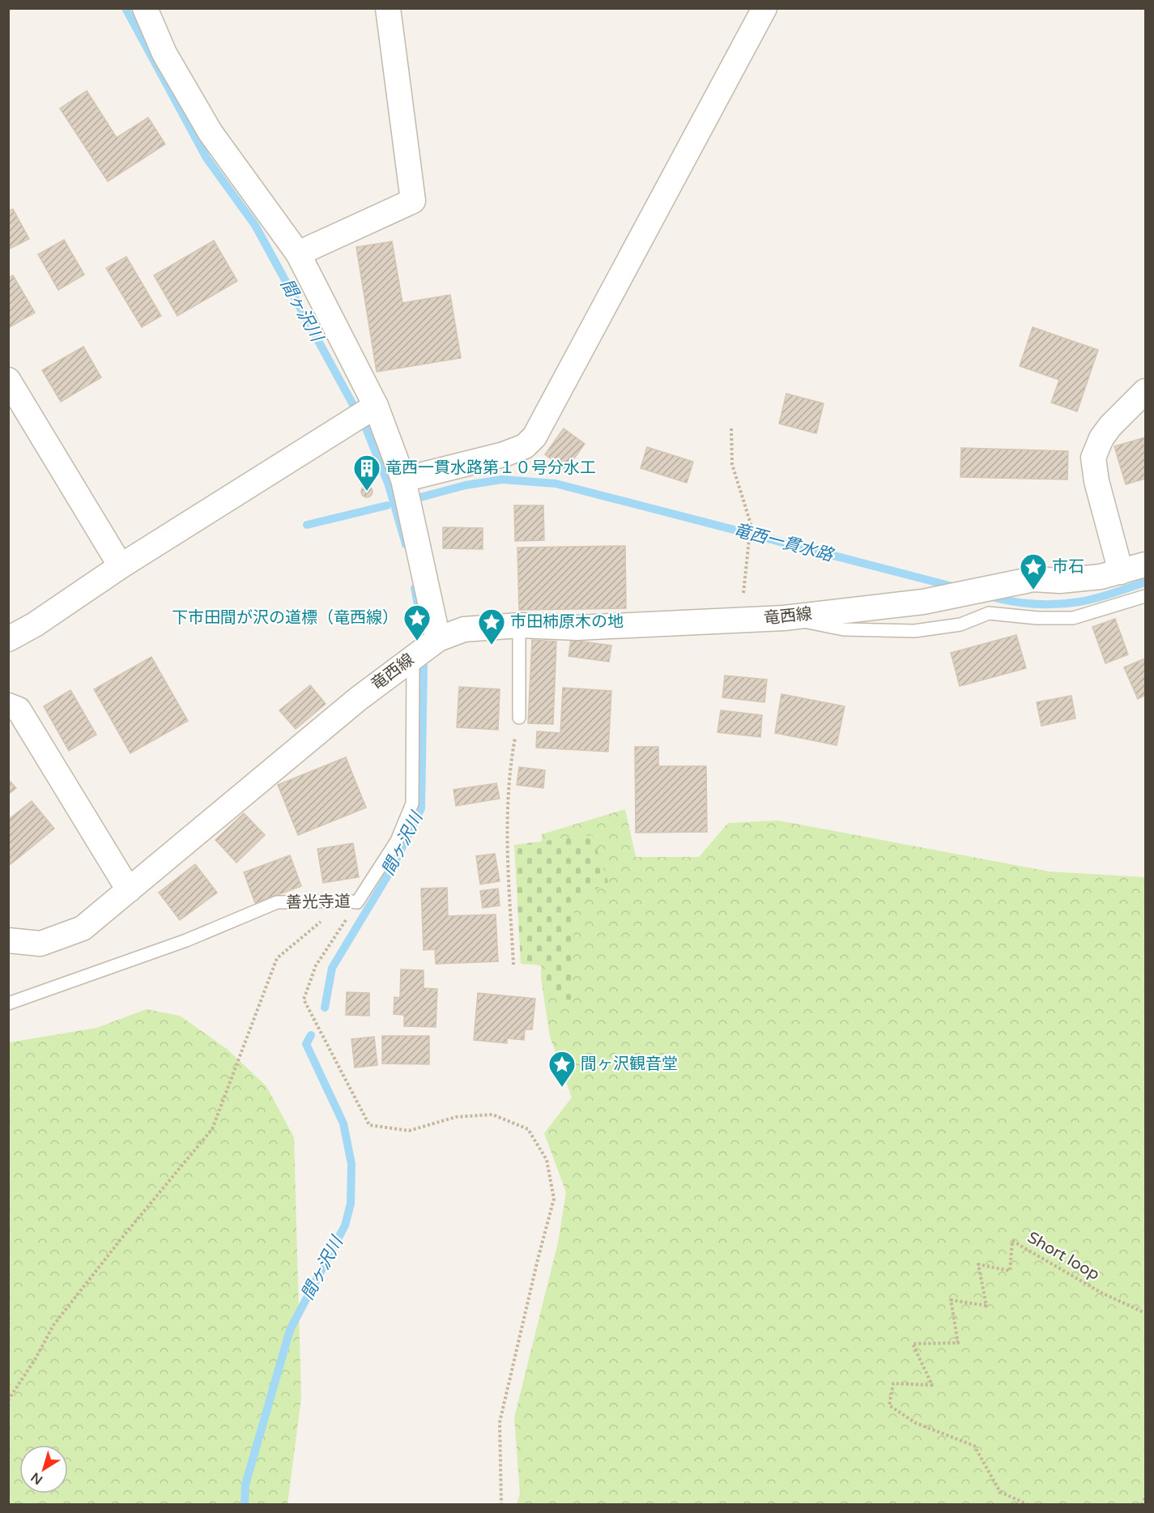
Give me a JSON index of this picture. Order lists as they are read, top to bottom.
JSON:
{
  "streets": {
    "street": ["竜西線"],
    "lane": ["善光寺道"],
    "path": ["Short loop"]
  },
  "crossings": [
    ["竜西線", "善光寺道"]
  ],
  "water": ["間ヶ沢川", "竜西一貫水路"],
  "places": {
    "building": ["竜西一貫水路第１０号分水工"],
    "place": [
      "市石",
      "下市田間が沢の道標（竜西線）",
      "市田柿原木の地",
      "間ヶ沢観音堂"
    ]
  },
  "north": "bottom left"
}
